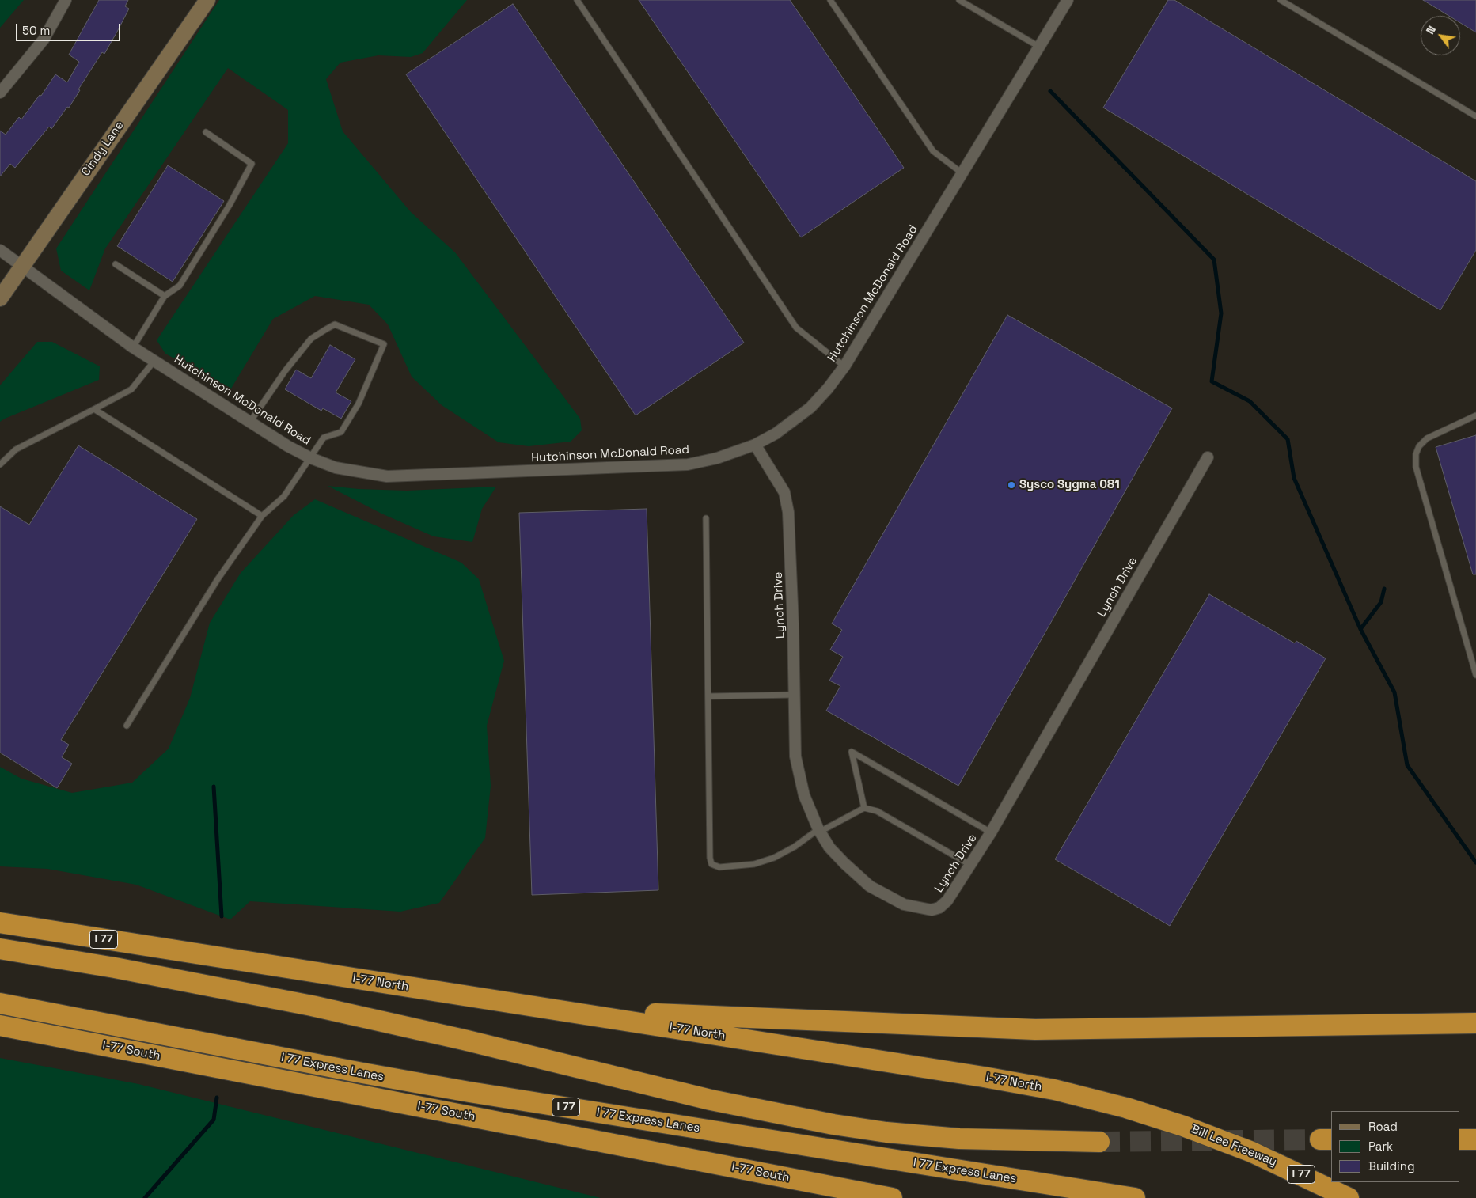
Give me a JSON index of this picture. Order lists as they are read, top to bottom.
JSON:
{
  "streets": {
    "highway": [
      "I 77",
      "I-77 North",
      "I-77 South",
      "I 77 Express Lanes",
      "Bill Lee Freeway"
    ],
    "main road": ["Cindy Lane"],
    "street": ["Hutchinson McDonald Road", "Lynch Drive"]
  },
  "crossings": [
    ["Cindy Lane", "Hutchinson McDonald Road"],
    ["Hutchinson McDonald Road", "Lynch Drive"],
    ["I-77 North", "Bill Lee Freeway"]
  ],
  "places": ["Sysco Sygma 081"],
  "legend": ["Road", "Park", "Building"],
  "scale_bar": "50 m",
  "north": "top left"
}
